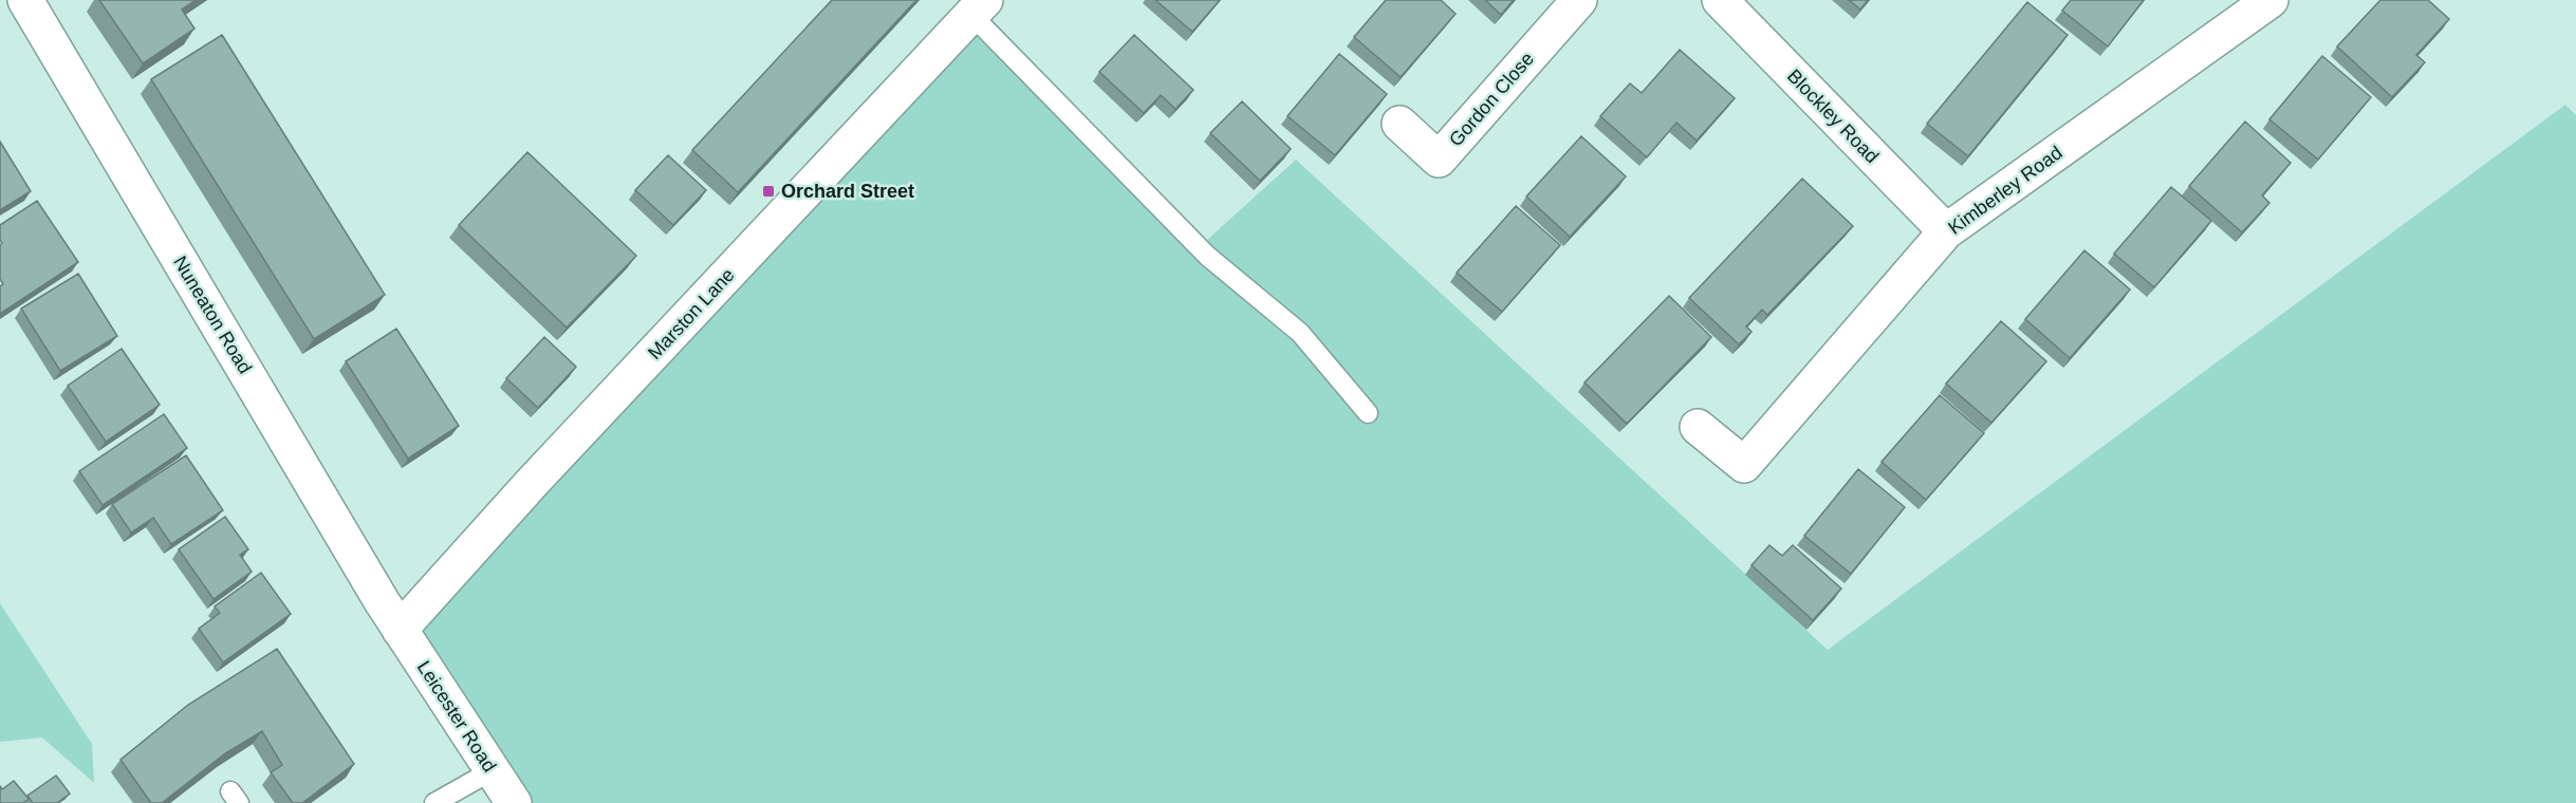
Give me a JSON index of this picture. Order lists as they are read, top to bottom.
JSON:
{
  "streets": {
    "street": [
      "Gordon Close",
      "Blockley Road",
      "Kimberley Road",
      "Marston Lane",
      "Nuneaton Road",
      "Leicester Road"
    ]
  },
  "crossings": [
    ["Blockley Road", "Kimberley Road"],
    ["Marston Lane", "Nuneaton Road"],
    ["Marston Lane", "Leicester Road"],
    ["Nuneaton Road", "Leicester Road"]
  ],
  "places": {
    "transit": ["Orchard Street"]
  }
}
